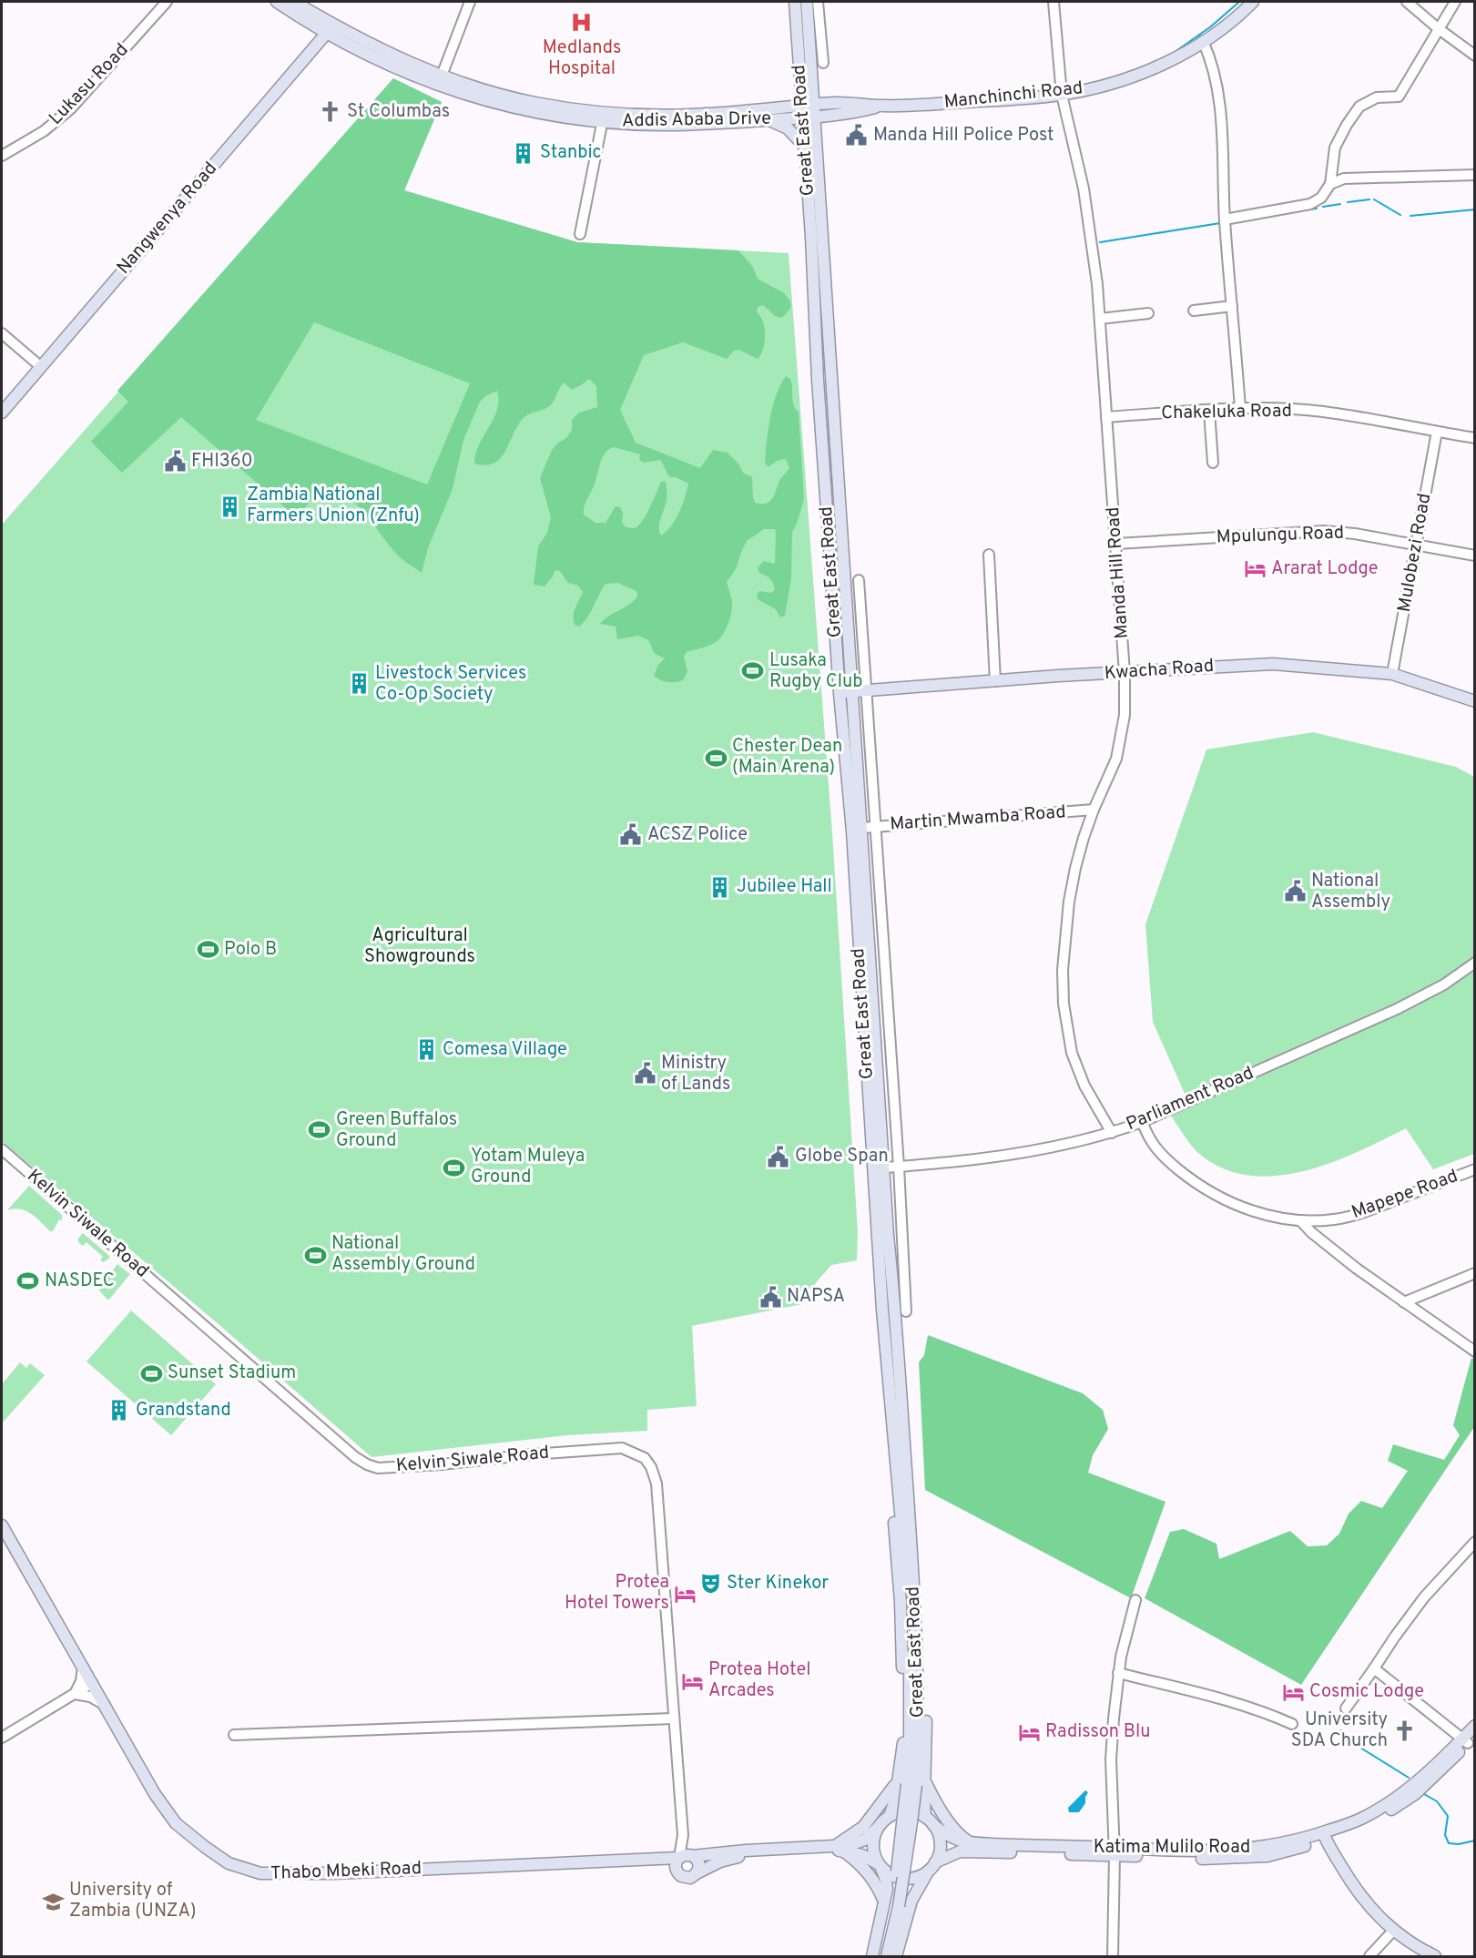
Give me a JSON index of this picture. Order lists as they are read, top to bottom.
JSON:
{
  "streets": {
    "main road": [
      "Manchinchi Road",
      "Addis Ababa Drive",
      "Great East Road",
      "Nangwenya Road",
      "Kwacha Road",
      "Katima Mulilo Road",
      "Thabo Mbeki Road"
    ],
    "street": [
      "Lukasu Road",
      "Chakeluka Road",
      "Mpulungu Road",
      "Mulobezi Road",
      "Manda Hill Road",
      "Martin Mwamba Road",
      "Parliament Road",
      "Mapepe Road",
      "Kelvin Siwale Road"
    ]
  },
  "crossings": [
    ["Manchinchi Road", "Addis Ababa Drive"],
    ["Manchinchi Road", "Great East Road"],
    ["Manchinchi Road", "Manda Hill Road"],
    ["Addis Ababa Drive", "Great East Road"],
    ["Addis Ababa Drive", "Nangwenya Road"],
    ["Great East Road", "Kwacha Road"],
    ["Great East Road", "Martin Mwamba Road"],
    ["Great East Road", "Parliament Road"],
    ["Great East Road", "Katima Mulilo Road"],
    ["Great East Road", "Thabo Mbeki Road"],
    ["Chakeluka Road", "Mulobezi Road"],
    ["Chakeluka Road", "Manda Hill Road"],
    ["Mpulungu Road", "Mulobezi Road"],
    ["Mpulungu Road", "Manda Hill Road"],
    ["Mulobezi Road", "Kwacha Road"],
    ["Manda Hill Road", "Kwacha Road"],
    ["Manda Hill Road", "Martin Mwamba Road"],
    ["Manda Hill Road", "Parliament Road"],
    ["Parliament Road", "Mapepe Road"],
    ["Kelvin Siwale Road", "Thabo Mbeki Road"],
    ["Katima Mulilo Road", "Thabo Mbeki Road"]
  ],
  "parks": ["Agricultural Showgrounds"],
  "places": {
    "hospital": ["Medlands Hospital"],
    "church": ["St Columbas", "University SDA Church"],
    "public building": [
      "Manda Hill Police Post",
      "FHI360",
      "ACSZ Police",
      "National Assembly",
      "Ministry of Lands",
      "Globe Span",
      "NAPSA"
    ],
    "building": [
      "Stanbic",
      "Zambia National Farmers Union (Znfu)",
      "Livestock Services Co-Op Society",
      "Jubilee Hall",
      "Comesa Village",
      "Grandstand"
    ],
    "hotel": [
      "Ararat Lodge",
      "Protea Hotel Towers",
      "Protea Hotel Arcades",
      "Cosmic Lodge",
      "Radisson Blu"
    ],
    "sports": [
      "Lusaka Rugby Club",
      "Chester Dean (Main Arena)",
      "Polo B",
      "Green Buffalos Ground",
      "Yotam Muleya Ground",
      "National Assembly Ground",
      "NASDEC",
      "Sunset Stadium"
    ],
    "theatre": ["Ster Kinekor"],
    "school or university": ["University of Zambia (UNZA)"]
  }
}
